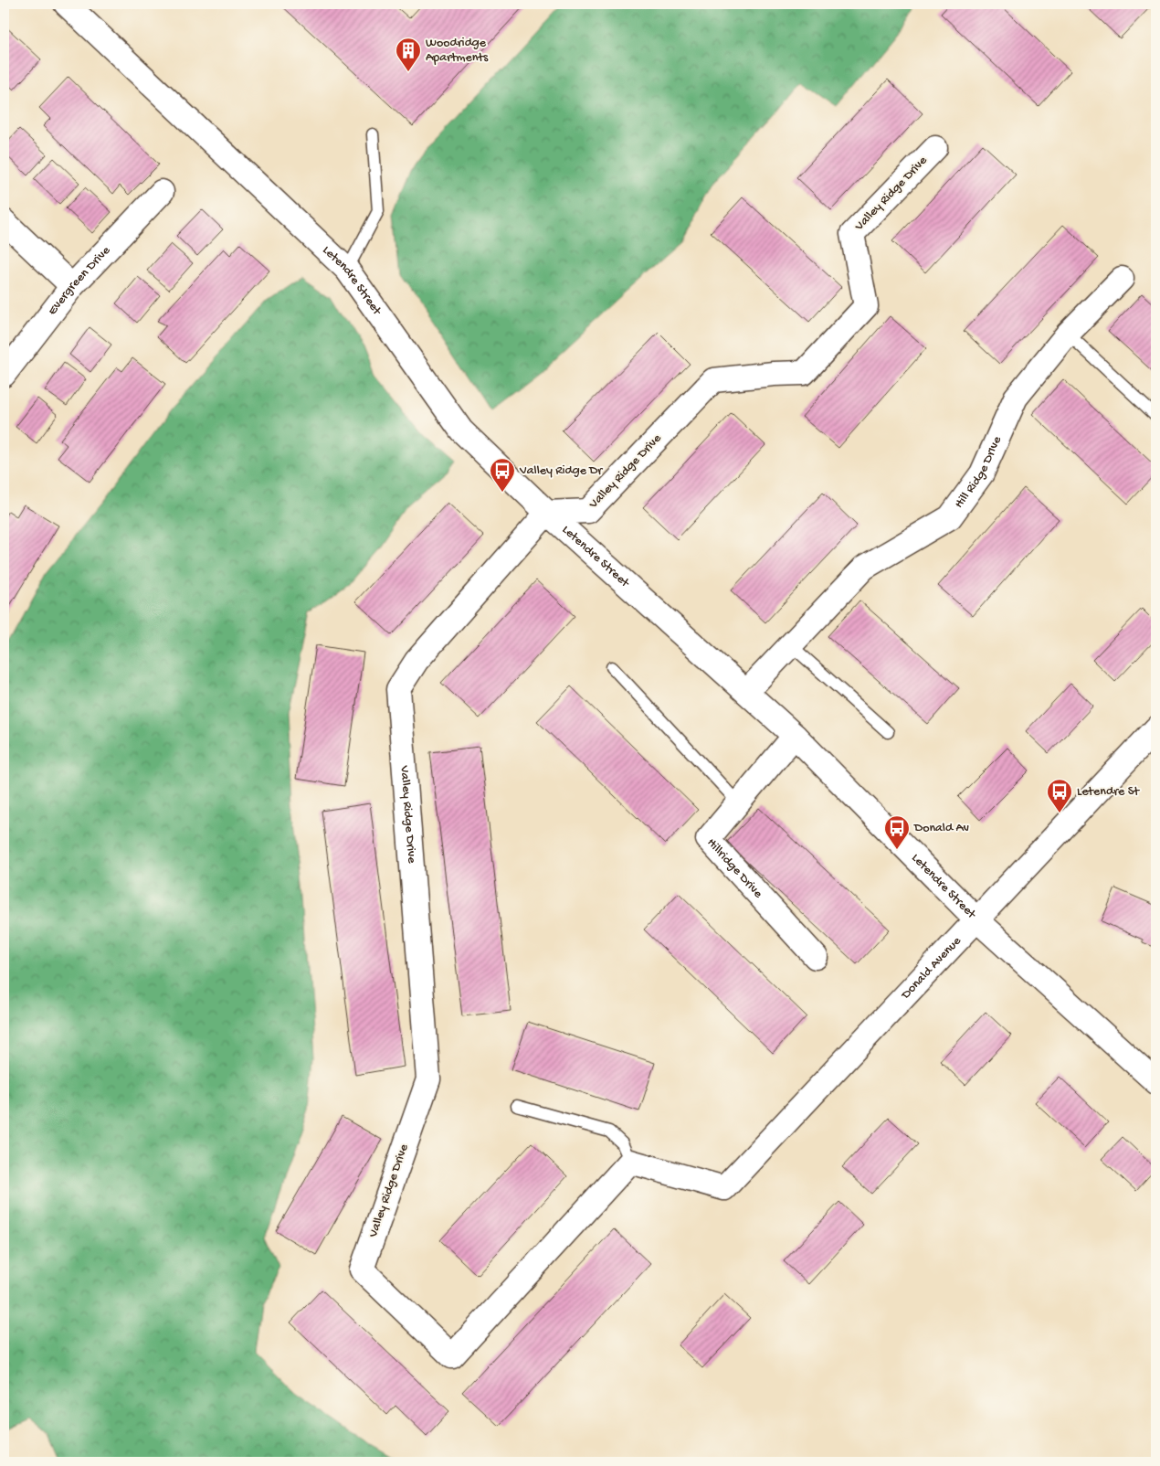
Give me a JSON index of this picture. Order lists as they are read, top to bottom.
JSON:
{
  "streets": {
    "street": [
      "Valley Ridge Drive",
      "Evergreen Drive",
      "Letendre Street",
      "Hill Ridge DrIve",
      "Hillridge Drive",
      "Donald Avenue"
    ]
  },
  "crossings": [
    ["Valley Ridge Drive", "Letendre Street"],
    ["Valley Ridge Drive", "Donald Avenue"],
    ["Letendre Street", "Hill Ridge DrIve"],
    ["Letendre Street", "Hillridge Drive"],
    ["Letendre Street", "Donald Avenue"]
  ],
  "places": {
    "building": ["Woodridge Apartments"],
    "bus stop": ["Valley Ridge Dr", "Letendre St", "Donald Av"]
  }
}
